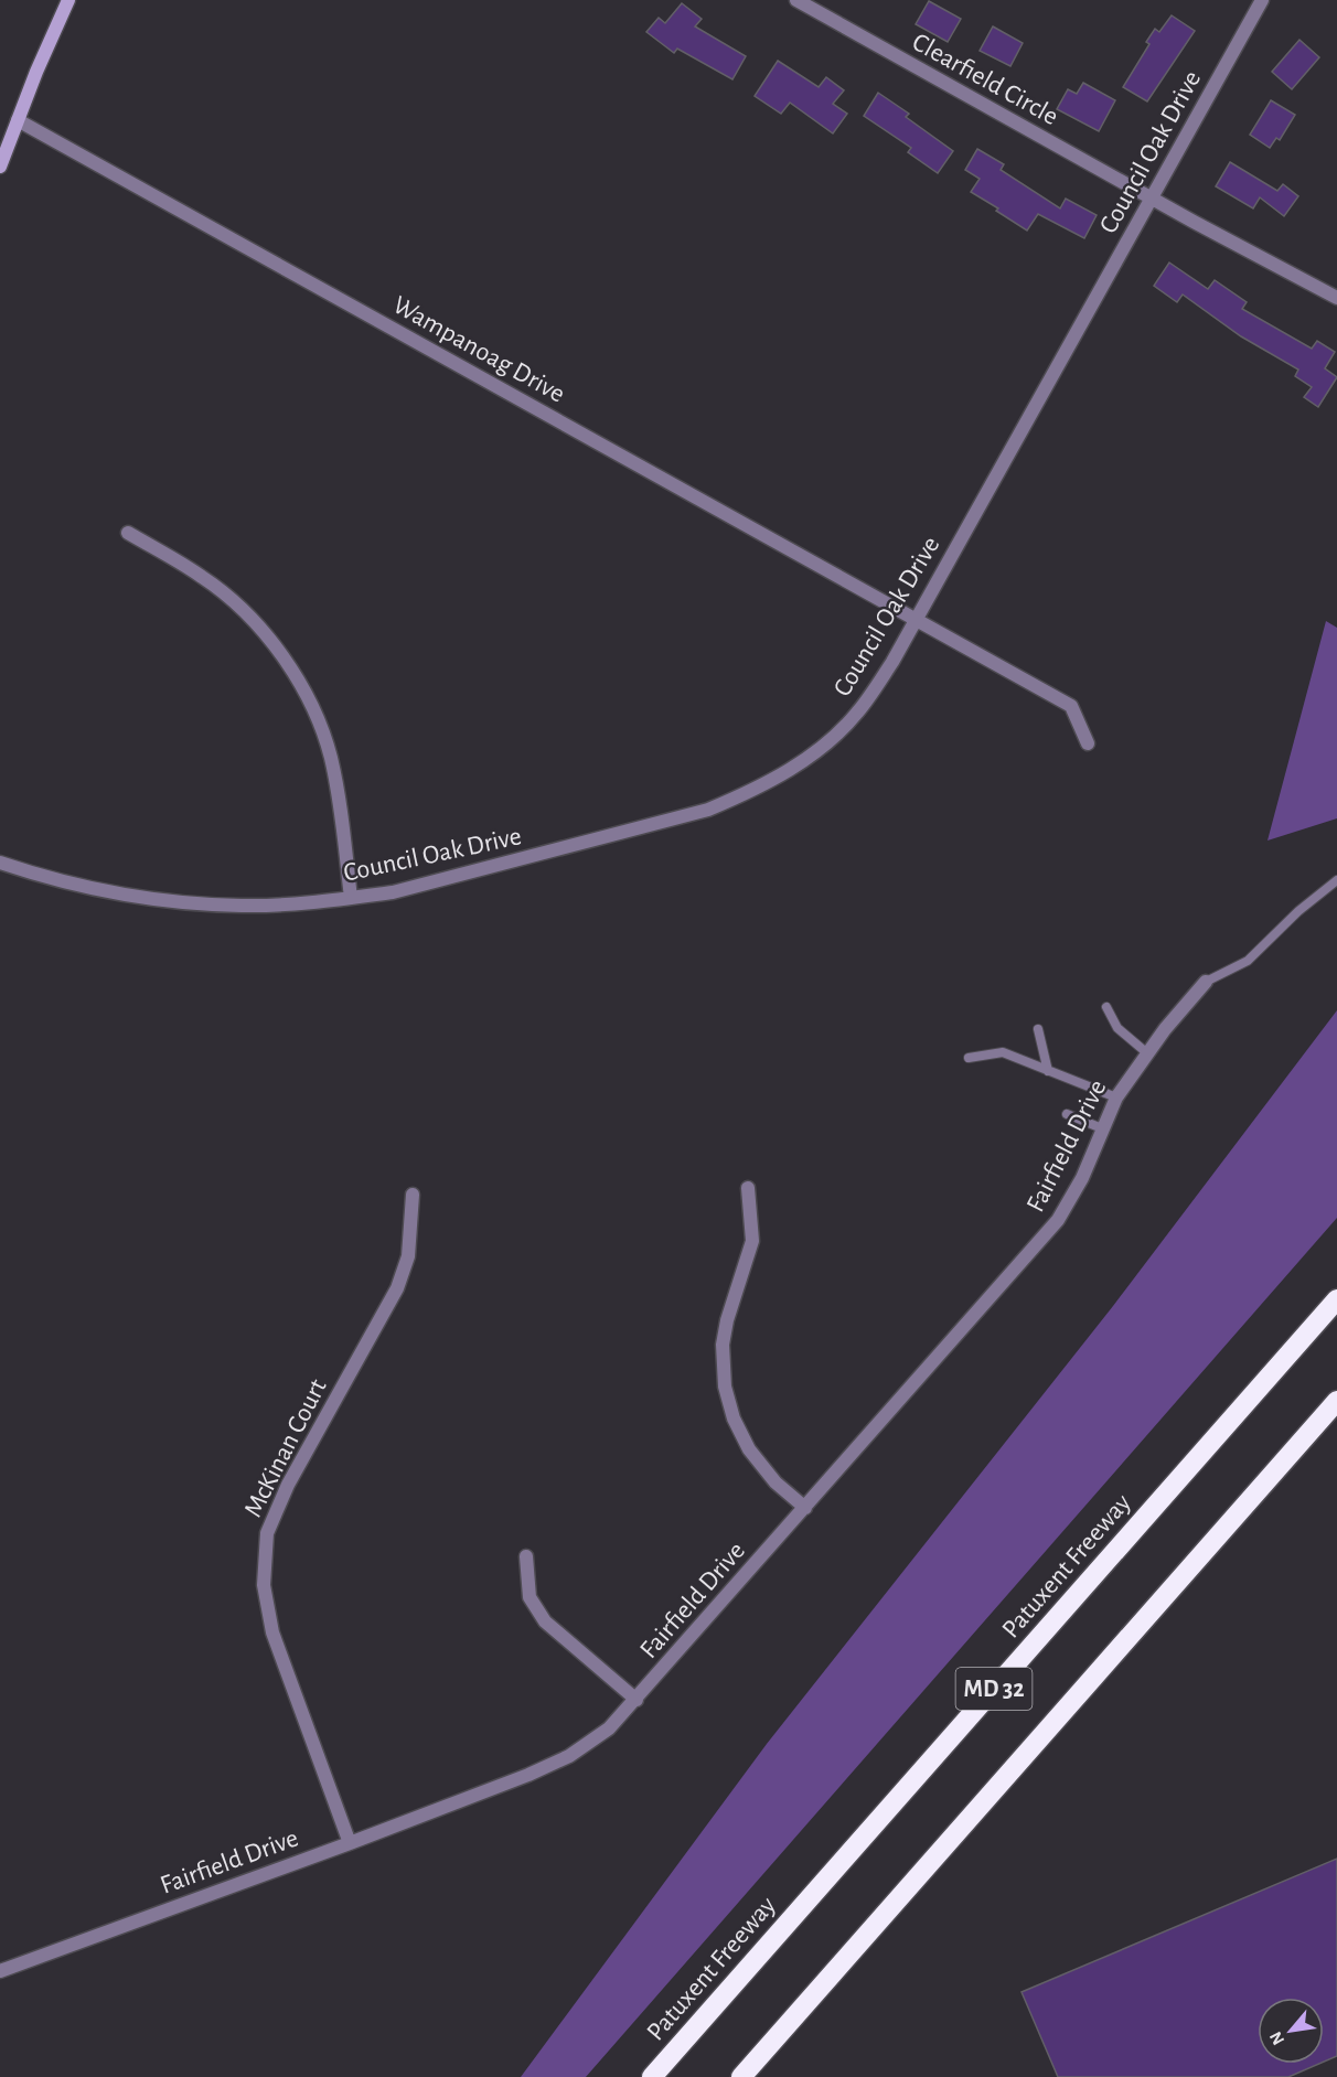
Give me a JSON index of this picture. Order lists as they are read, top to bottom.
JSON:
{
  "streets": {
    "highway": ["Patuxent Freeway", "MD 32"],
    "street": [
      "Clearfield Circle",
      "Council Oak Drive",
      "Wampanoag Drive",
      "Fairfield Drive",
      "McKinan Court"
    ]
  },
  "crossings": [
    ["Clearfield Circle", "Council Oak Drive"],
    ["Council Oak Drive", "Wampanoag Drive"],
    ["Fairfield Drive", "McKinan Court"]
  ],
  "north": "bottom left"
}
